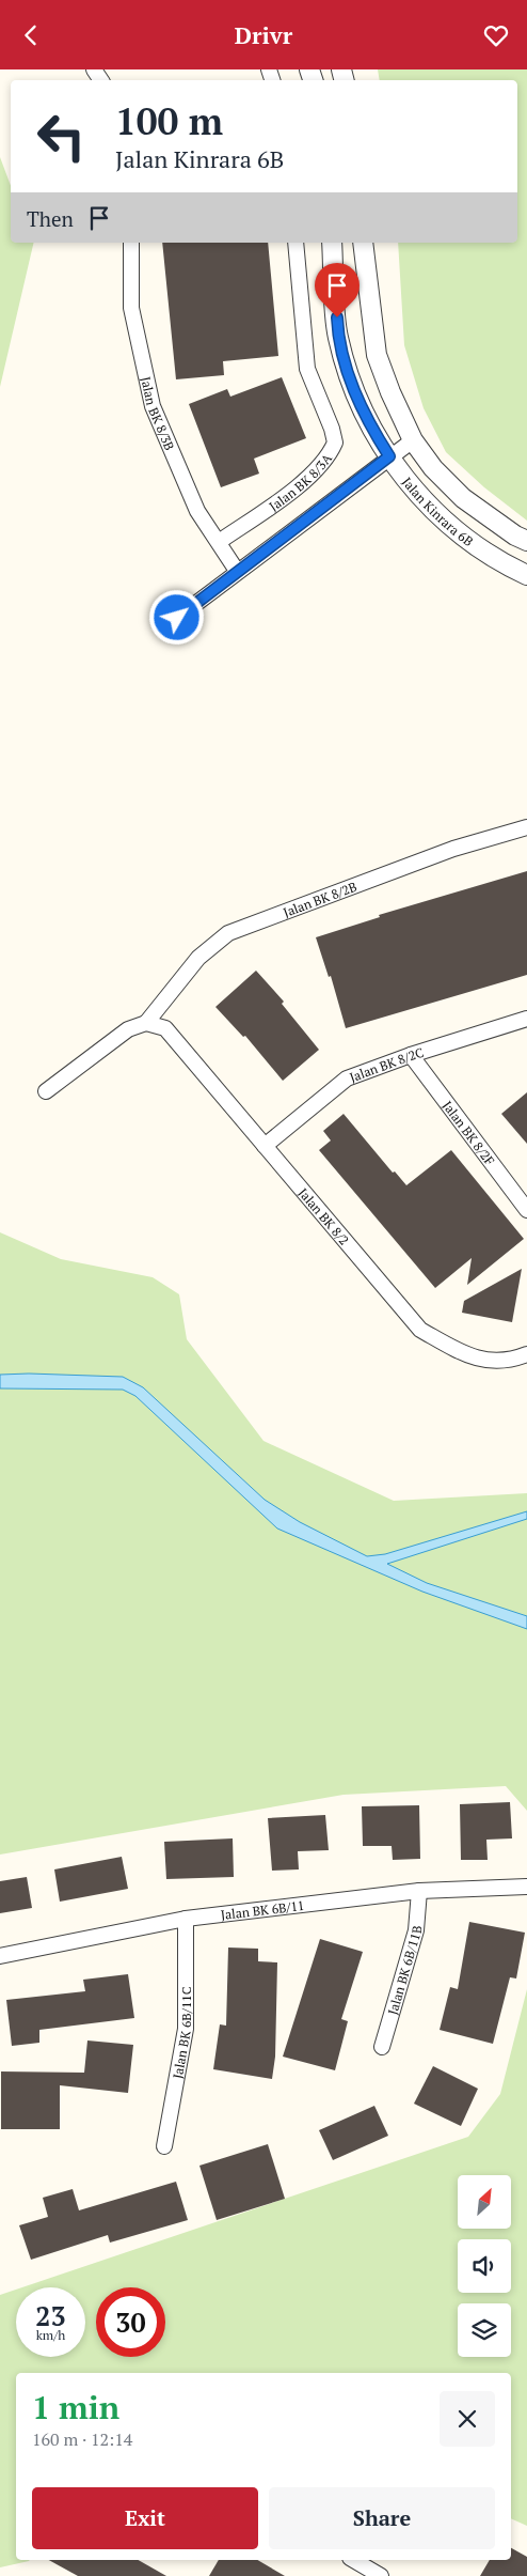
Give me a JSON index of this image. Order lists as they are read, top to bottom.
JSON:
{
  "streets": {
    "street": [
      "Jalan BK 8/3B",
      "Jalan BK 8/3A",
      "Jalan Kinrara 6B",
      "Jalan BK 8/2B",
      "Jalan BK 8/2C",
      "Jalan BK 8/2F",
      "Jalan BK 8/2",
      "Jalan BK 6B/11",
      "Jalan BK 6B/11B",
      "Jalan BK 6B/11C"
    ]
  },
  "crossings": [
    ["Jalan BK 8/3B", "Jalan BK 8/3A"],
    ["Jalan BK 8/2B", "Jalan BK 8/2"],
    ["Jalan BK 8/2C", "Jalan BK 8/2F"],
    ["Jalan BK 8/2C", "Jalan BK 8/2"],
    ["Jalan BK 6B/11", "Jalan BK 6B/11B"],
    ["Jalan BK 6B/11", "Jalan BK 6B/11C"]
  ],
  "north": "top right",
  "page": {
    "header": "Drivr",
    "turn": ["100 m", "Jalan Kinrara 6B"],
    "then": "Then",
    "speed": "23 km/h",
    "limit": "30",
    "heading": ["1 min", "160 m · 12:14"],
    "buttons": ["Exit", "Share"]
  }
}
